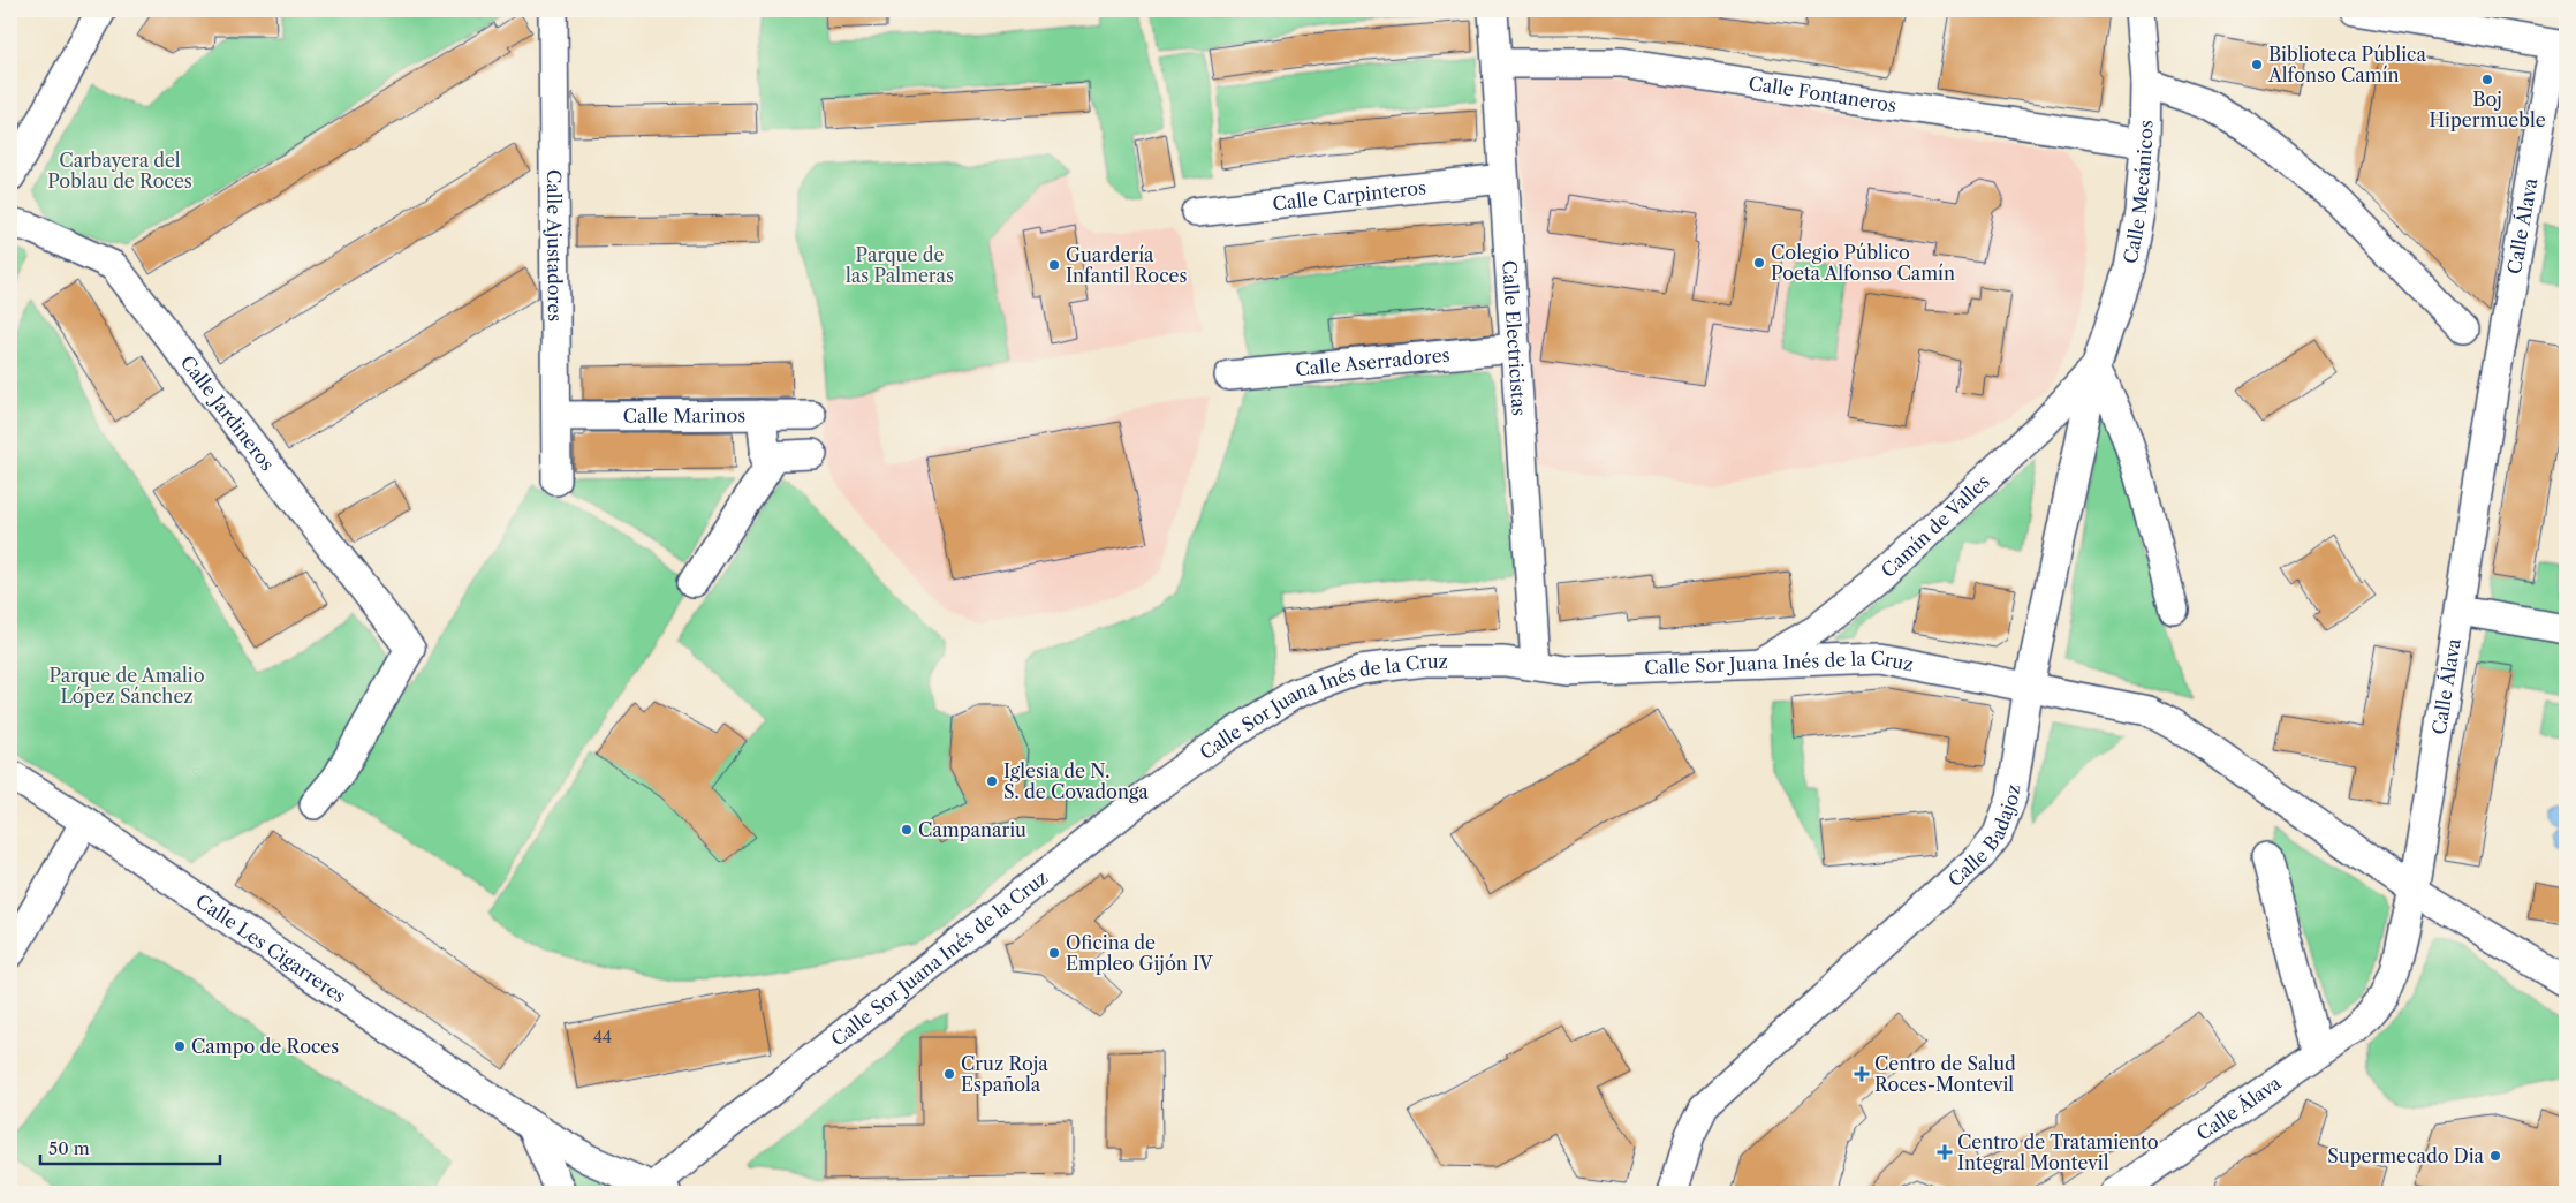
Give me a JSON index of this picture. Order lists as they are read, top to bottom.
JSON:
{
  "streets": {
    "street": [
      "Calle Fontaneros",
      "Calle Mecánicos",
      "Calle Carpinteros",
      "Calle Álava",
      "Calle Ajustadores",
      "Calle Electricistas",
      "Calle Aserradores",
      "Calle Jardineros",
      "Calle Marinos",
      "Camín de Valles",
      "Calle Sor Juana Inés de la Cruz",
      "Calle Badajoz",
      "Calle Les Cigarreres"
    ]
  },
  "crossings": [
    ["Calle Fontaneros", "Calle Mecánicos"],
    ["Calle Fontaneros", "Calle Electricistas"],
    ["Calle Mecánicos", "Camín de Valles"],
    ["Calle Mecánicos", "Calle Badajoz"],
    ["Calle Carpinteros", "Calle Electricistas"],
    ["Calle Álava", "Calle Sor Juana Inés de la Cruz"],
    ["Calle Ajustadores", "Calle Marinos"],
    ["Calle Electricistas", "Calle Aserradores"],
    ["Calle Electricistas", "Calle Sor Juana Inés de la Cruz"],
    ["Camín de Valles", "Calle Sor Juana Inés de la Cruz"],
    ["Camín de Valles", "Calle Badajoz"],
    ["Calle Sor Juana Inés de la Cruz", "Calle Badajoz"],
    ["Calle Sor Juana Inés de la Cruz", "Calle Les Cigarreres"]
  ],
  "parks": ["Carbayera del Poblau de Roces", "Parque de las Palmeras", "Parque de Amalio López Sánchez"],
  "places": {
    "other": [
      "Biblioteca Pública Alfonso Camín",
      "Boj Hipermueble",
      "Colegio Público Poeta Alfonso Camín",
      "Guardería Infantil Roces",
      "Iglesia de N. S. de Covadonga",
      "Campanariu",
      "Oficina de Empleo Gijón IV",
      "Campo de Roces",
      "Cruz Roja Española",
      "Supermecado Dia"
    ],
    "health": ["Centro de Salud Roces-Montevil", "Centro de Tratamiento Integral Montevil"]
  },
  "house_numbers": ["44"],
  "scale_bar": "50 m"
}
